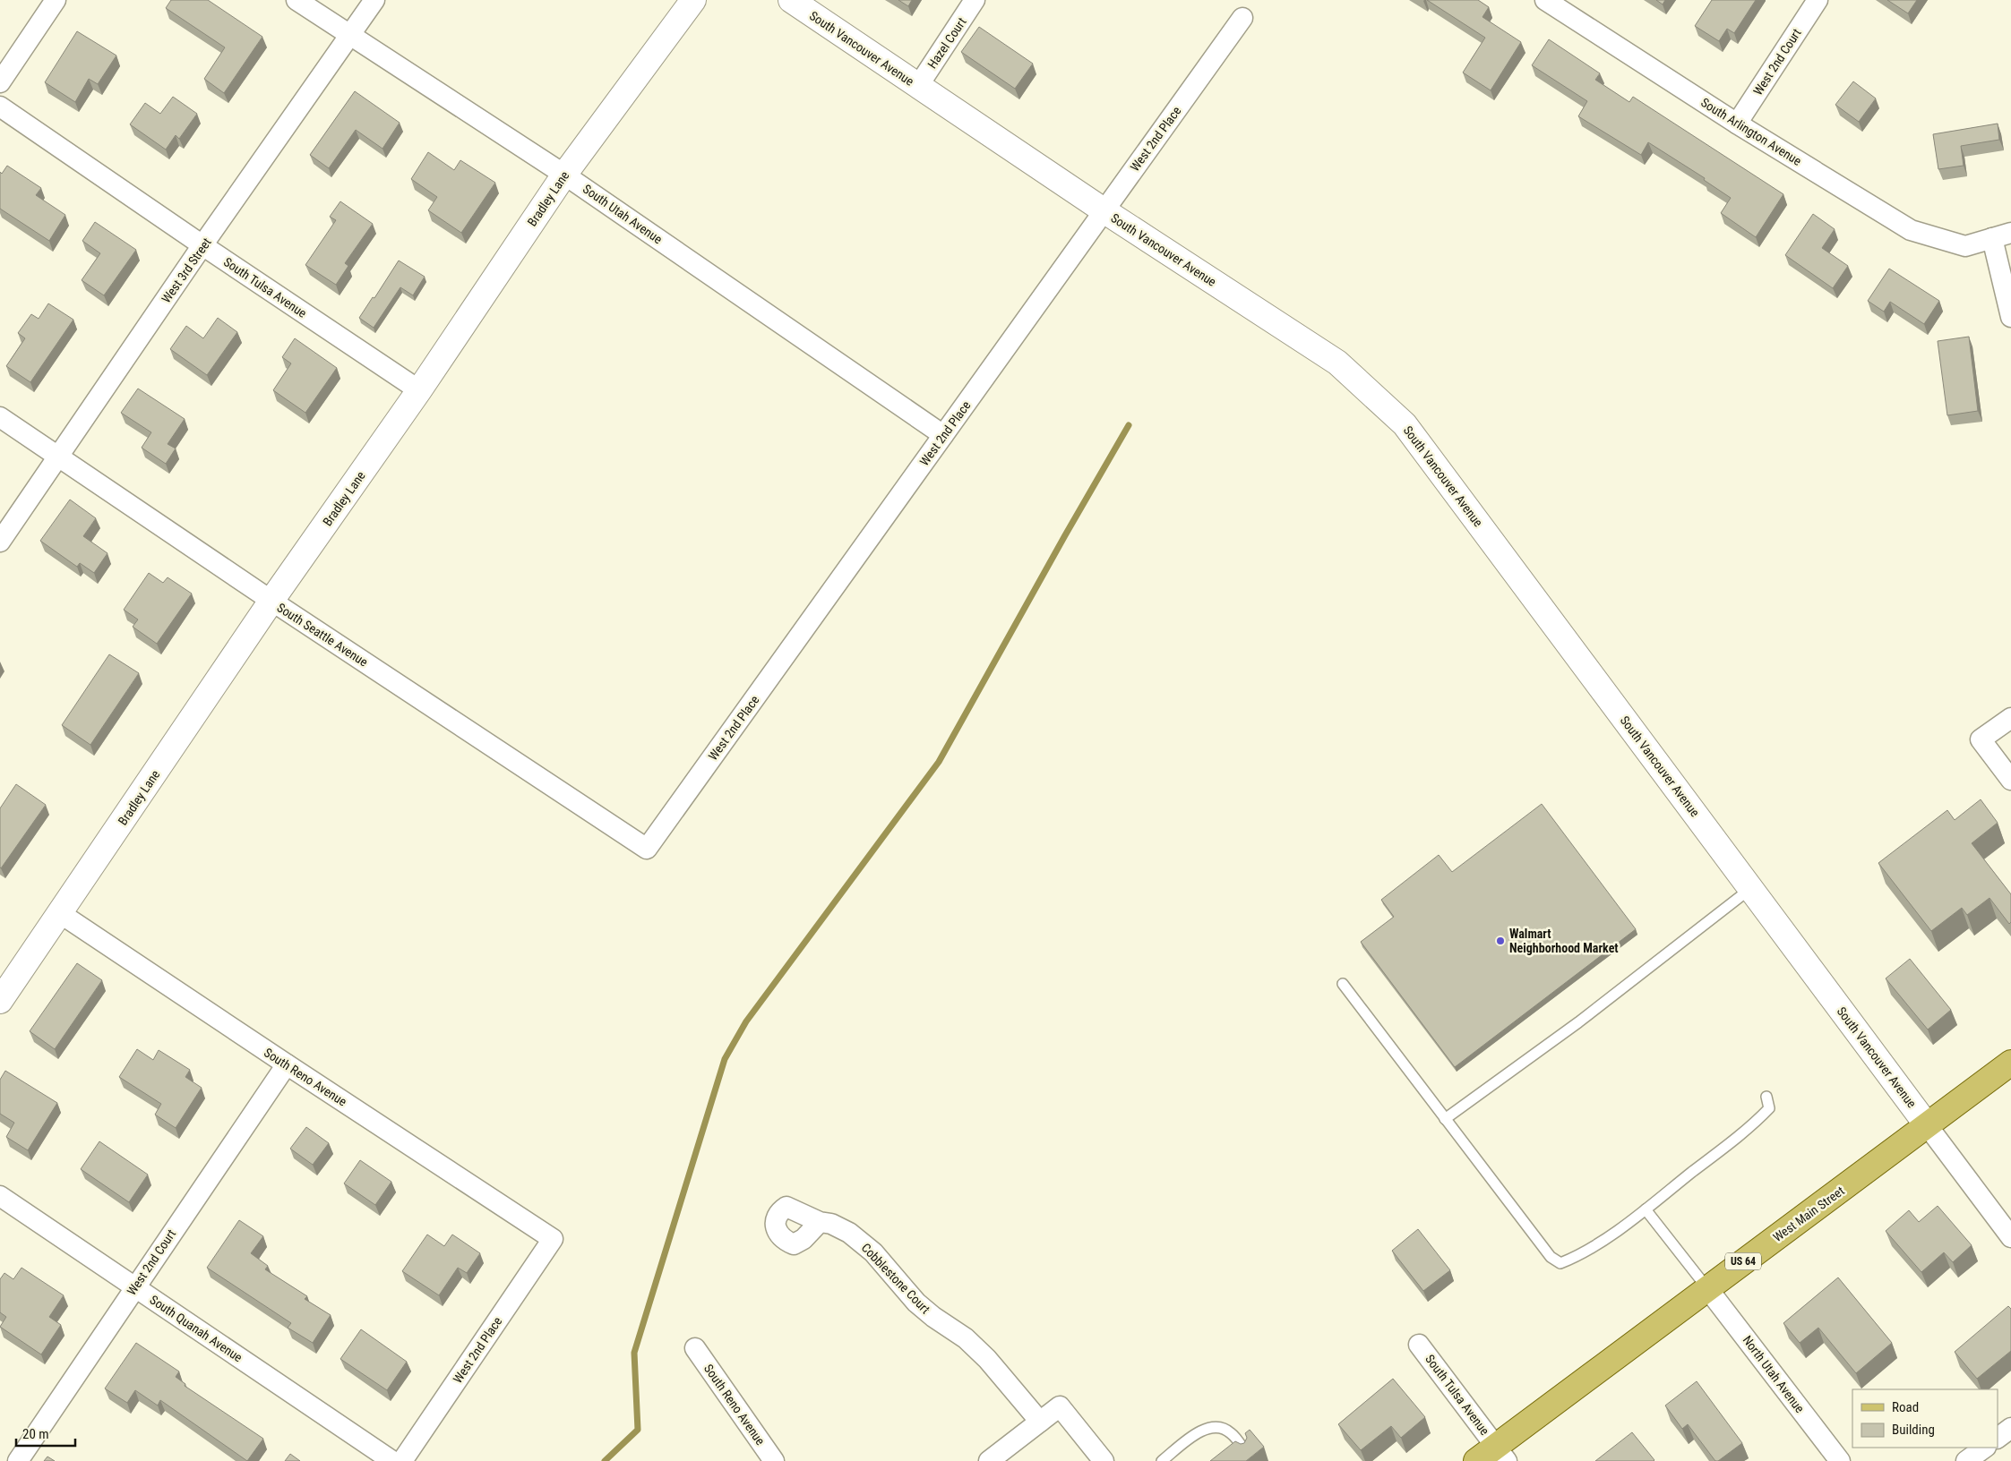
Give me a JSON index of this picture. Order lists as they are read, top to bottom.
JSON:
{
  "streets": {
    "main road": ["West Main Street", "US 64"],
    "street": [
      "Hazel Court",
      "South Vancouver Avenue",
      "West 2nd Court",
      "South Arlington Avenue",
      "West 2nd Place",
      "Bradley Lane",
      "South Utah Avenue",
      "West 3rd Street",
      "South Tulsa Avenue",
      "South Seattle Avenue",
      "South Reno Avenue",
      "Cobblestone Court",
      "South Quanah Avenue",
      "North Utah Avenue"
    ]
  },
  "crossings": [
    ["Hazel Court", "South Vancouver Avenue"],
    ["South Vancouver Avenue", "West 2nd Place"],
    ["South Vancouver Avenue", "West Main Street"],
    ["West 2nd Court", "South Arlington Avenue"],
    ["West 2nd Court", "South Reno Avenue"],
    ["West 2nd Court", "South Quanah Avenue"],
    ["West 2nd Place", "South Utah Avenue"],
    ["West 2nd Place", "South Seattle Avenue"],
    ["West 2nd Place", "South Reno Avenue"],
    ["Bradley Lane", "South Utah Avenue"],
    ["Bradley Lane", "South Tulsa Avenue"],
    ["Bradley Lane", "South Seattle Avenue"],
    ["Bradley Lane", "South Reno Avenue"],
    ["South Utah Avenue", "West 3rd Street"],
    ["West 3rd Street", "South Tulsa Avenue"],
    ["West 3rd Street", "South Seattle Avenue"],
    ["South Tulsa Avenue", "West Main Street"],
    ["West Main Street", "North Utah Avenue"]
  ],
  "places": ["Walmart Neighborhood Market"],
  "legend": ["Road", "Building"],
  "scale_bar": "20 m"
}
